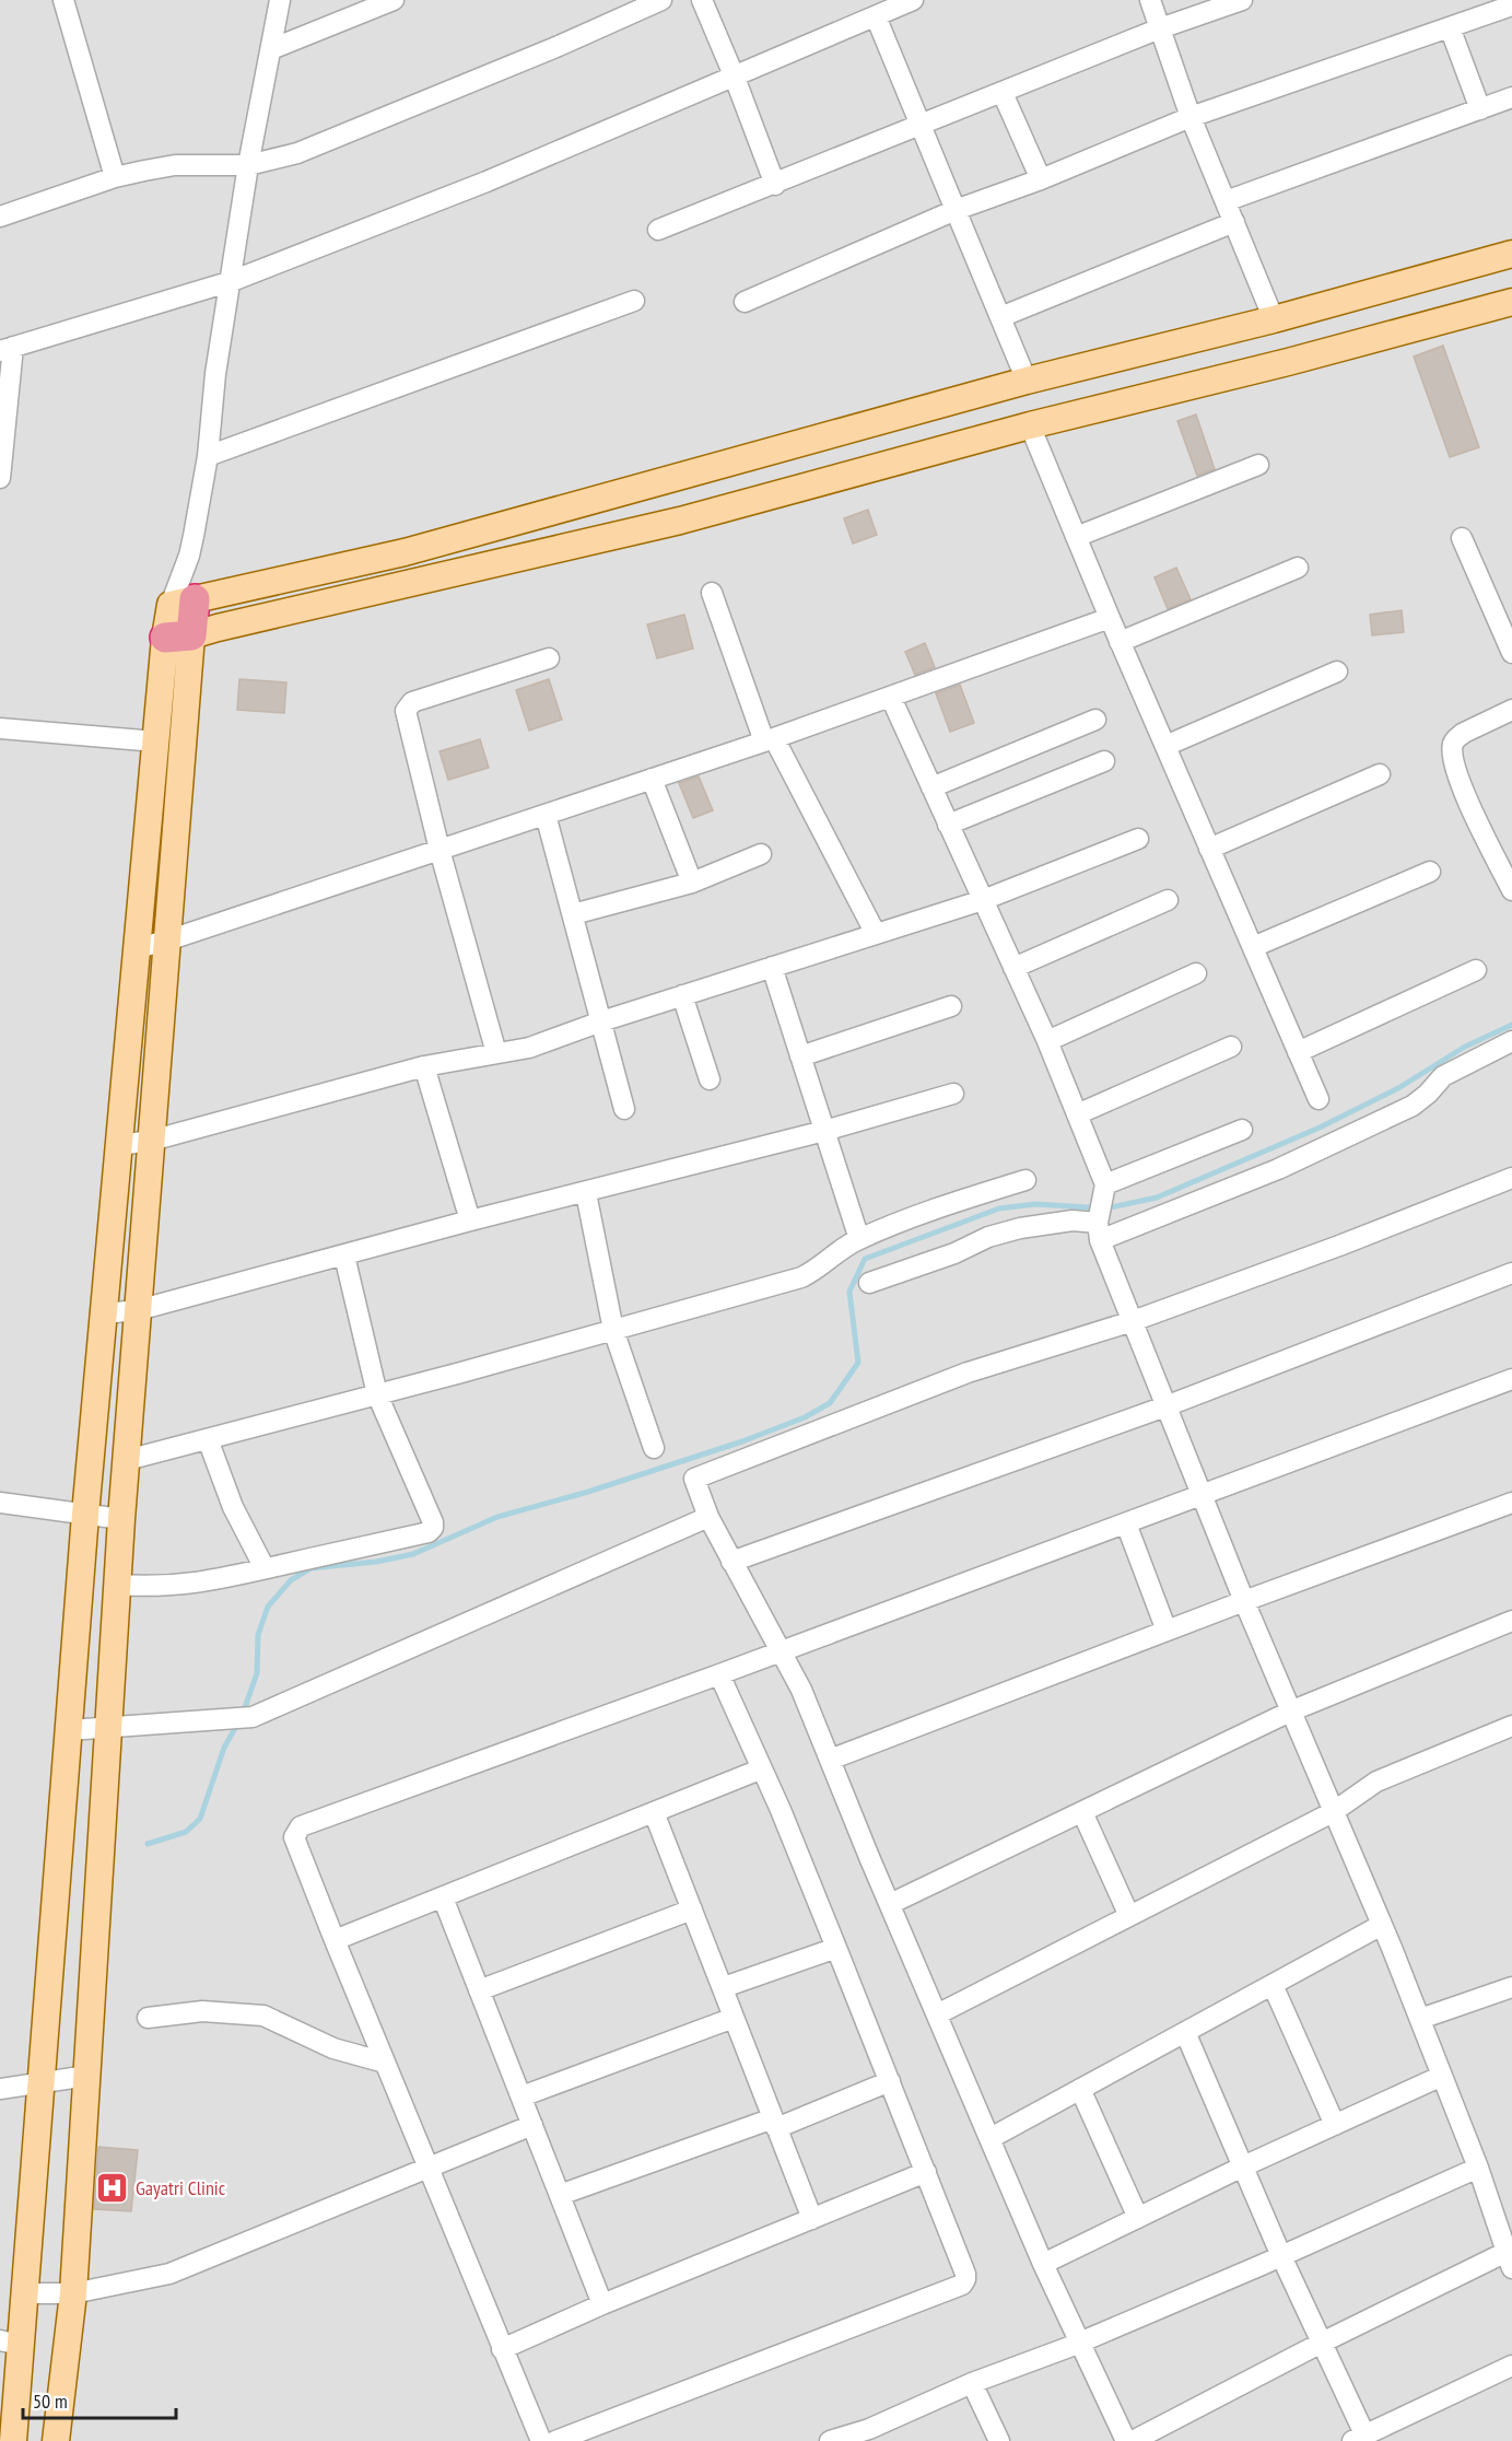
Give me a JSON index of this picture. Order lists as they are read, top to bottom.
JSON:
{
  "places": {
    "hospital": ["Gayatri Clinic"]
  },
  "scale_bar": "50 m"
}
